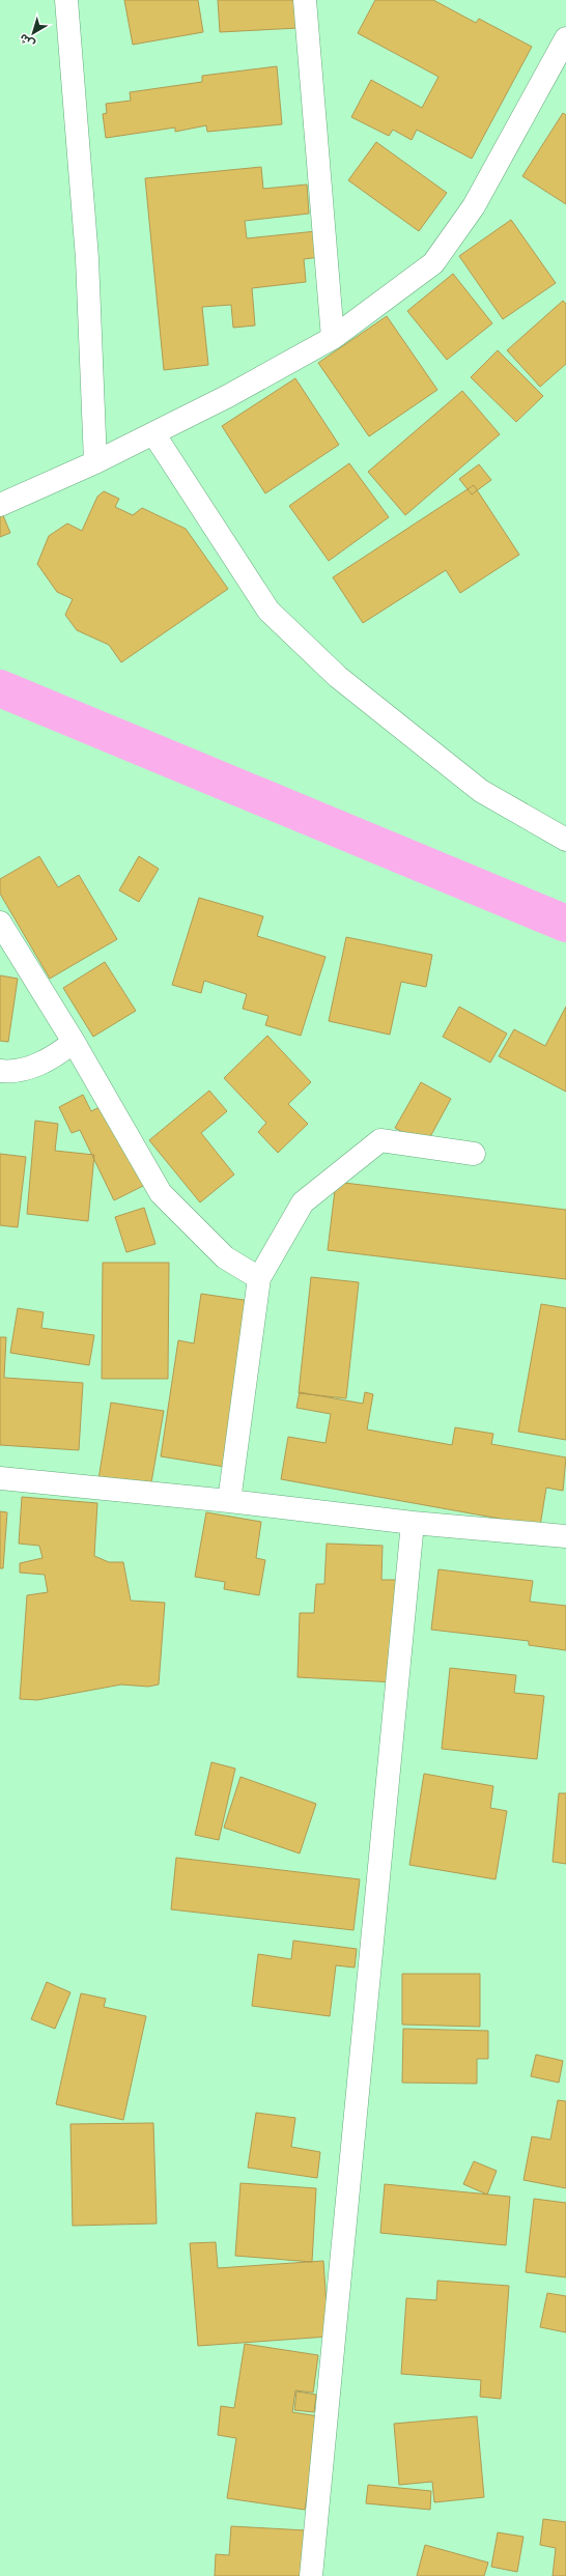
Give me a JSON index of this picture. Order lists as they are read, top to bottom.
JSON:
{
  "north": "bottom left"
}
